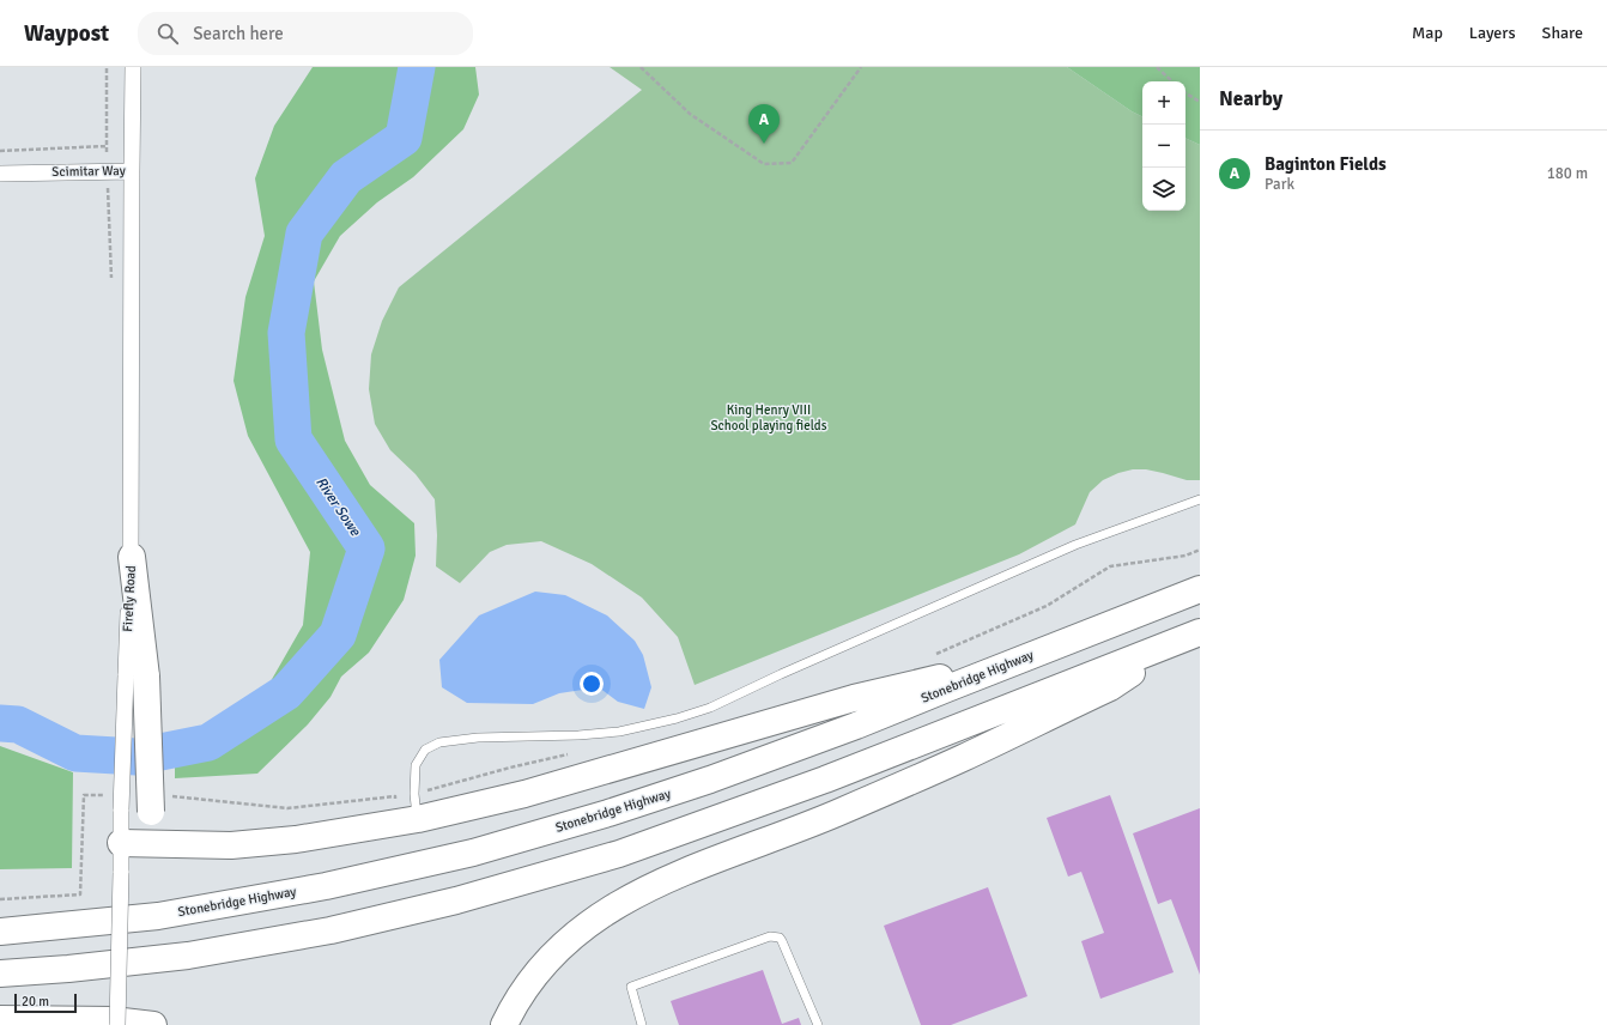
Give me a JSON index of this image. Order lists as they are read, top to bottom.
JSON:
{
  "streets": {
    "highway": ["Stonebridge Highway"],
    "street": ["Scimitar Way", "Firefly Road"]
  },
  "crossings": [
    ["Scimitar Way", "Firefly Road"]
  ],
  "water": ["River Sowe"],
  "parks": ["King Henry VIII School playing fields"],
  "scale_bar": "20 m",
  "page": {
    "header": "Waypost",
    "search": "Search here",
    "nav": ["Map", "Layers", "Share"],
    "heading": "Nearby",
    "map_buttons": ["+", "−"],
    "pins": "A",
    "list": [
      {
        "mark": "A",
        "name": "Baginton Fields",
        "note": "Park",
        "value": "180 m"
      }
    ],
    "scale": "20 m"
  }
}
